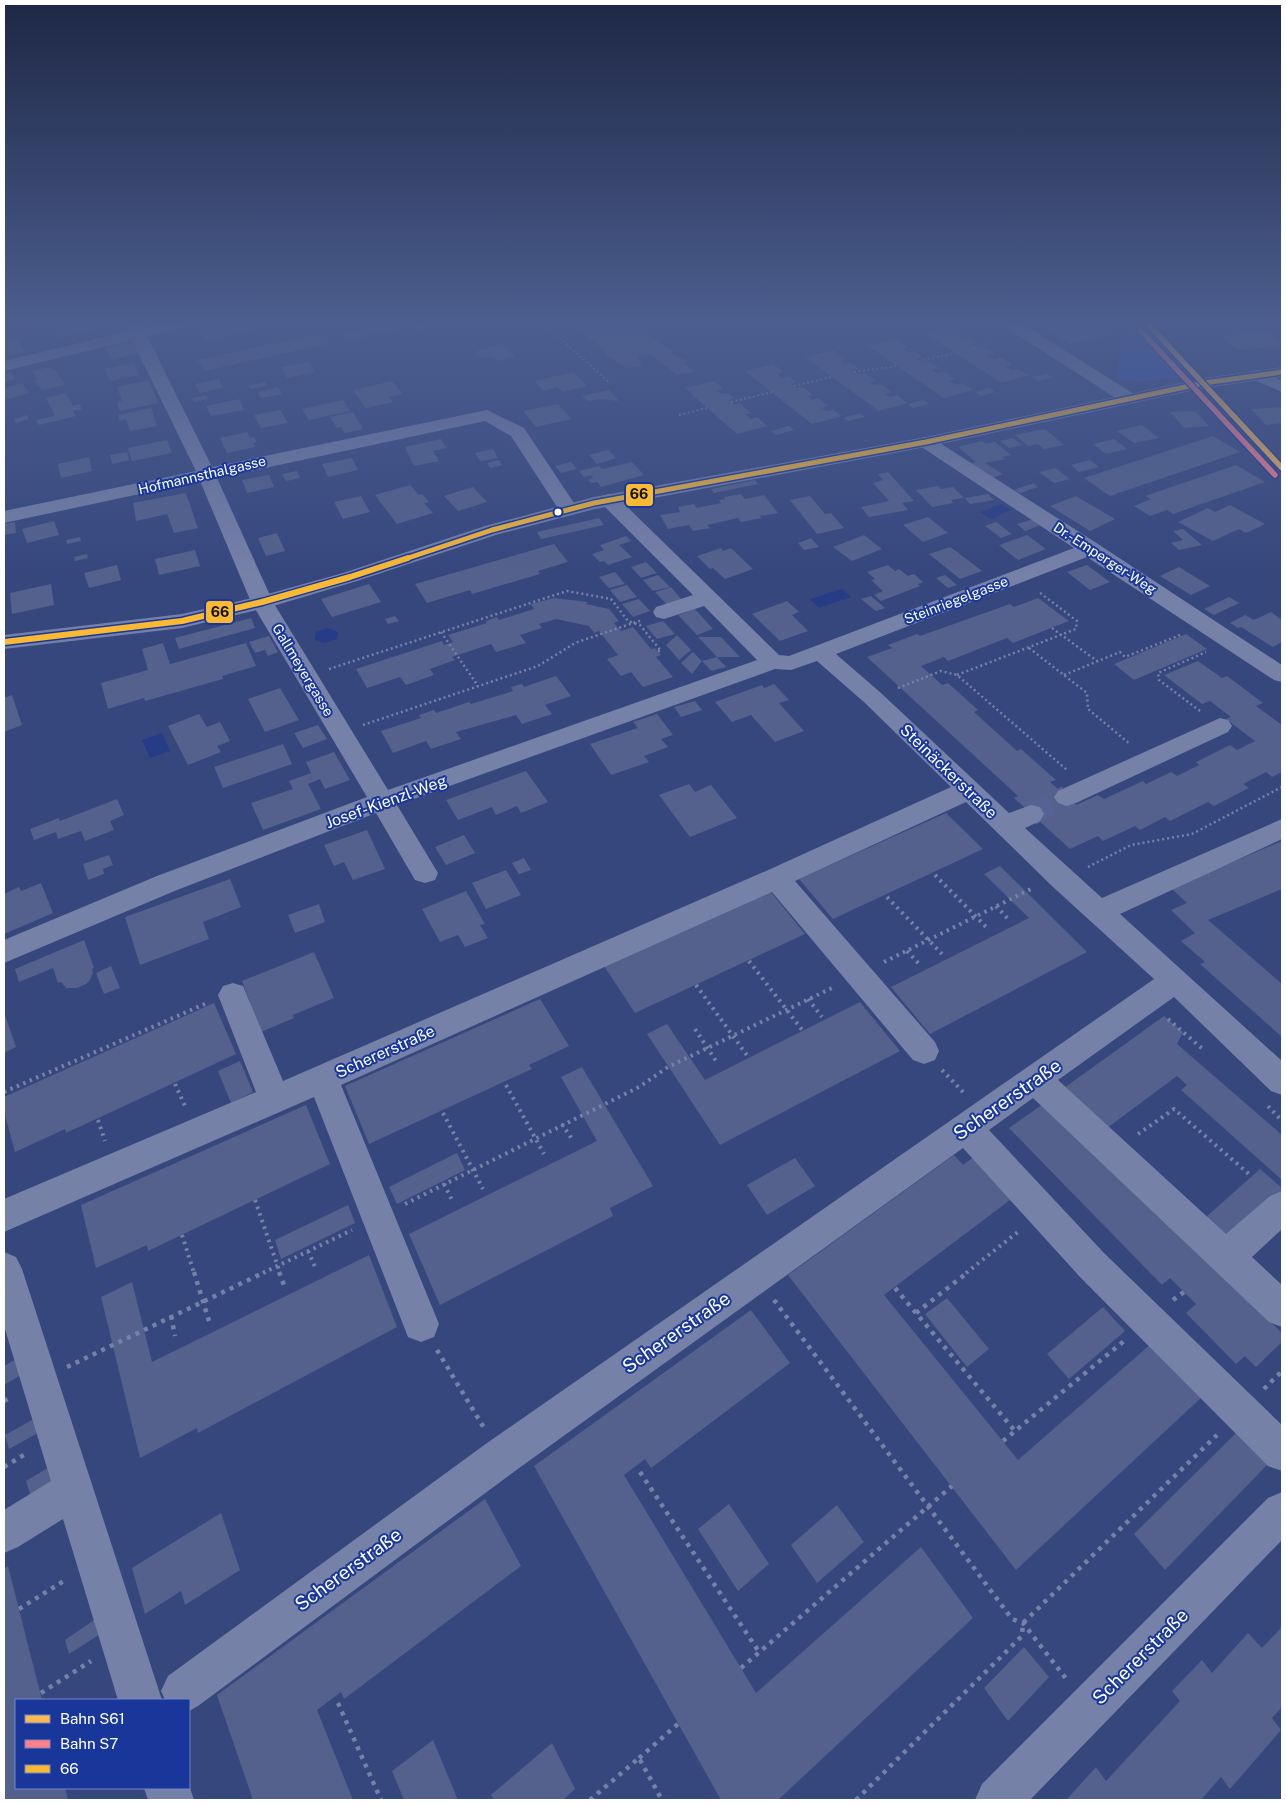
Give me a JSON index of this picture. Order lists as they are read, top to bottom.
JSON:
{
  "streets": {
    "street": [
      "Hofmannsthalgasse",
      "Dr.-Emperger-Weg",
      "Steinriegelgasse",
      "Gallmeyergasse",
      "Steinäckerstraße",
      "Josef-Kienzl-Weg",
      "Schererstraße"
    ]
  },
  "crossings": [
    ["Hofmannsthalgasse", "Gallmeyergasse"],
    ["Dr.-Emperger-Weg", "Steinriegelgasse"],
    ["Steinriegelgasse", "Steinäckerstraße"],
    ["Gallmeyergasse", "Josef-Kienzl-Weg"],
    ["Steinäckerstraße", "Schererstraße"]
  ],
  "lines": ["rail line S61", "rail line S7", "transit line 66"],
  "legend": ["Bahn S61", "Bahn S7", "66"]
}
